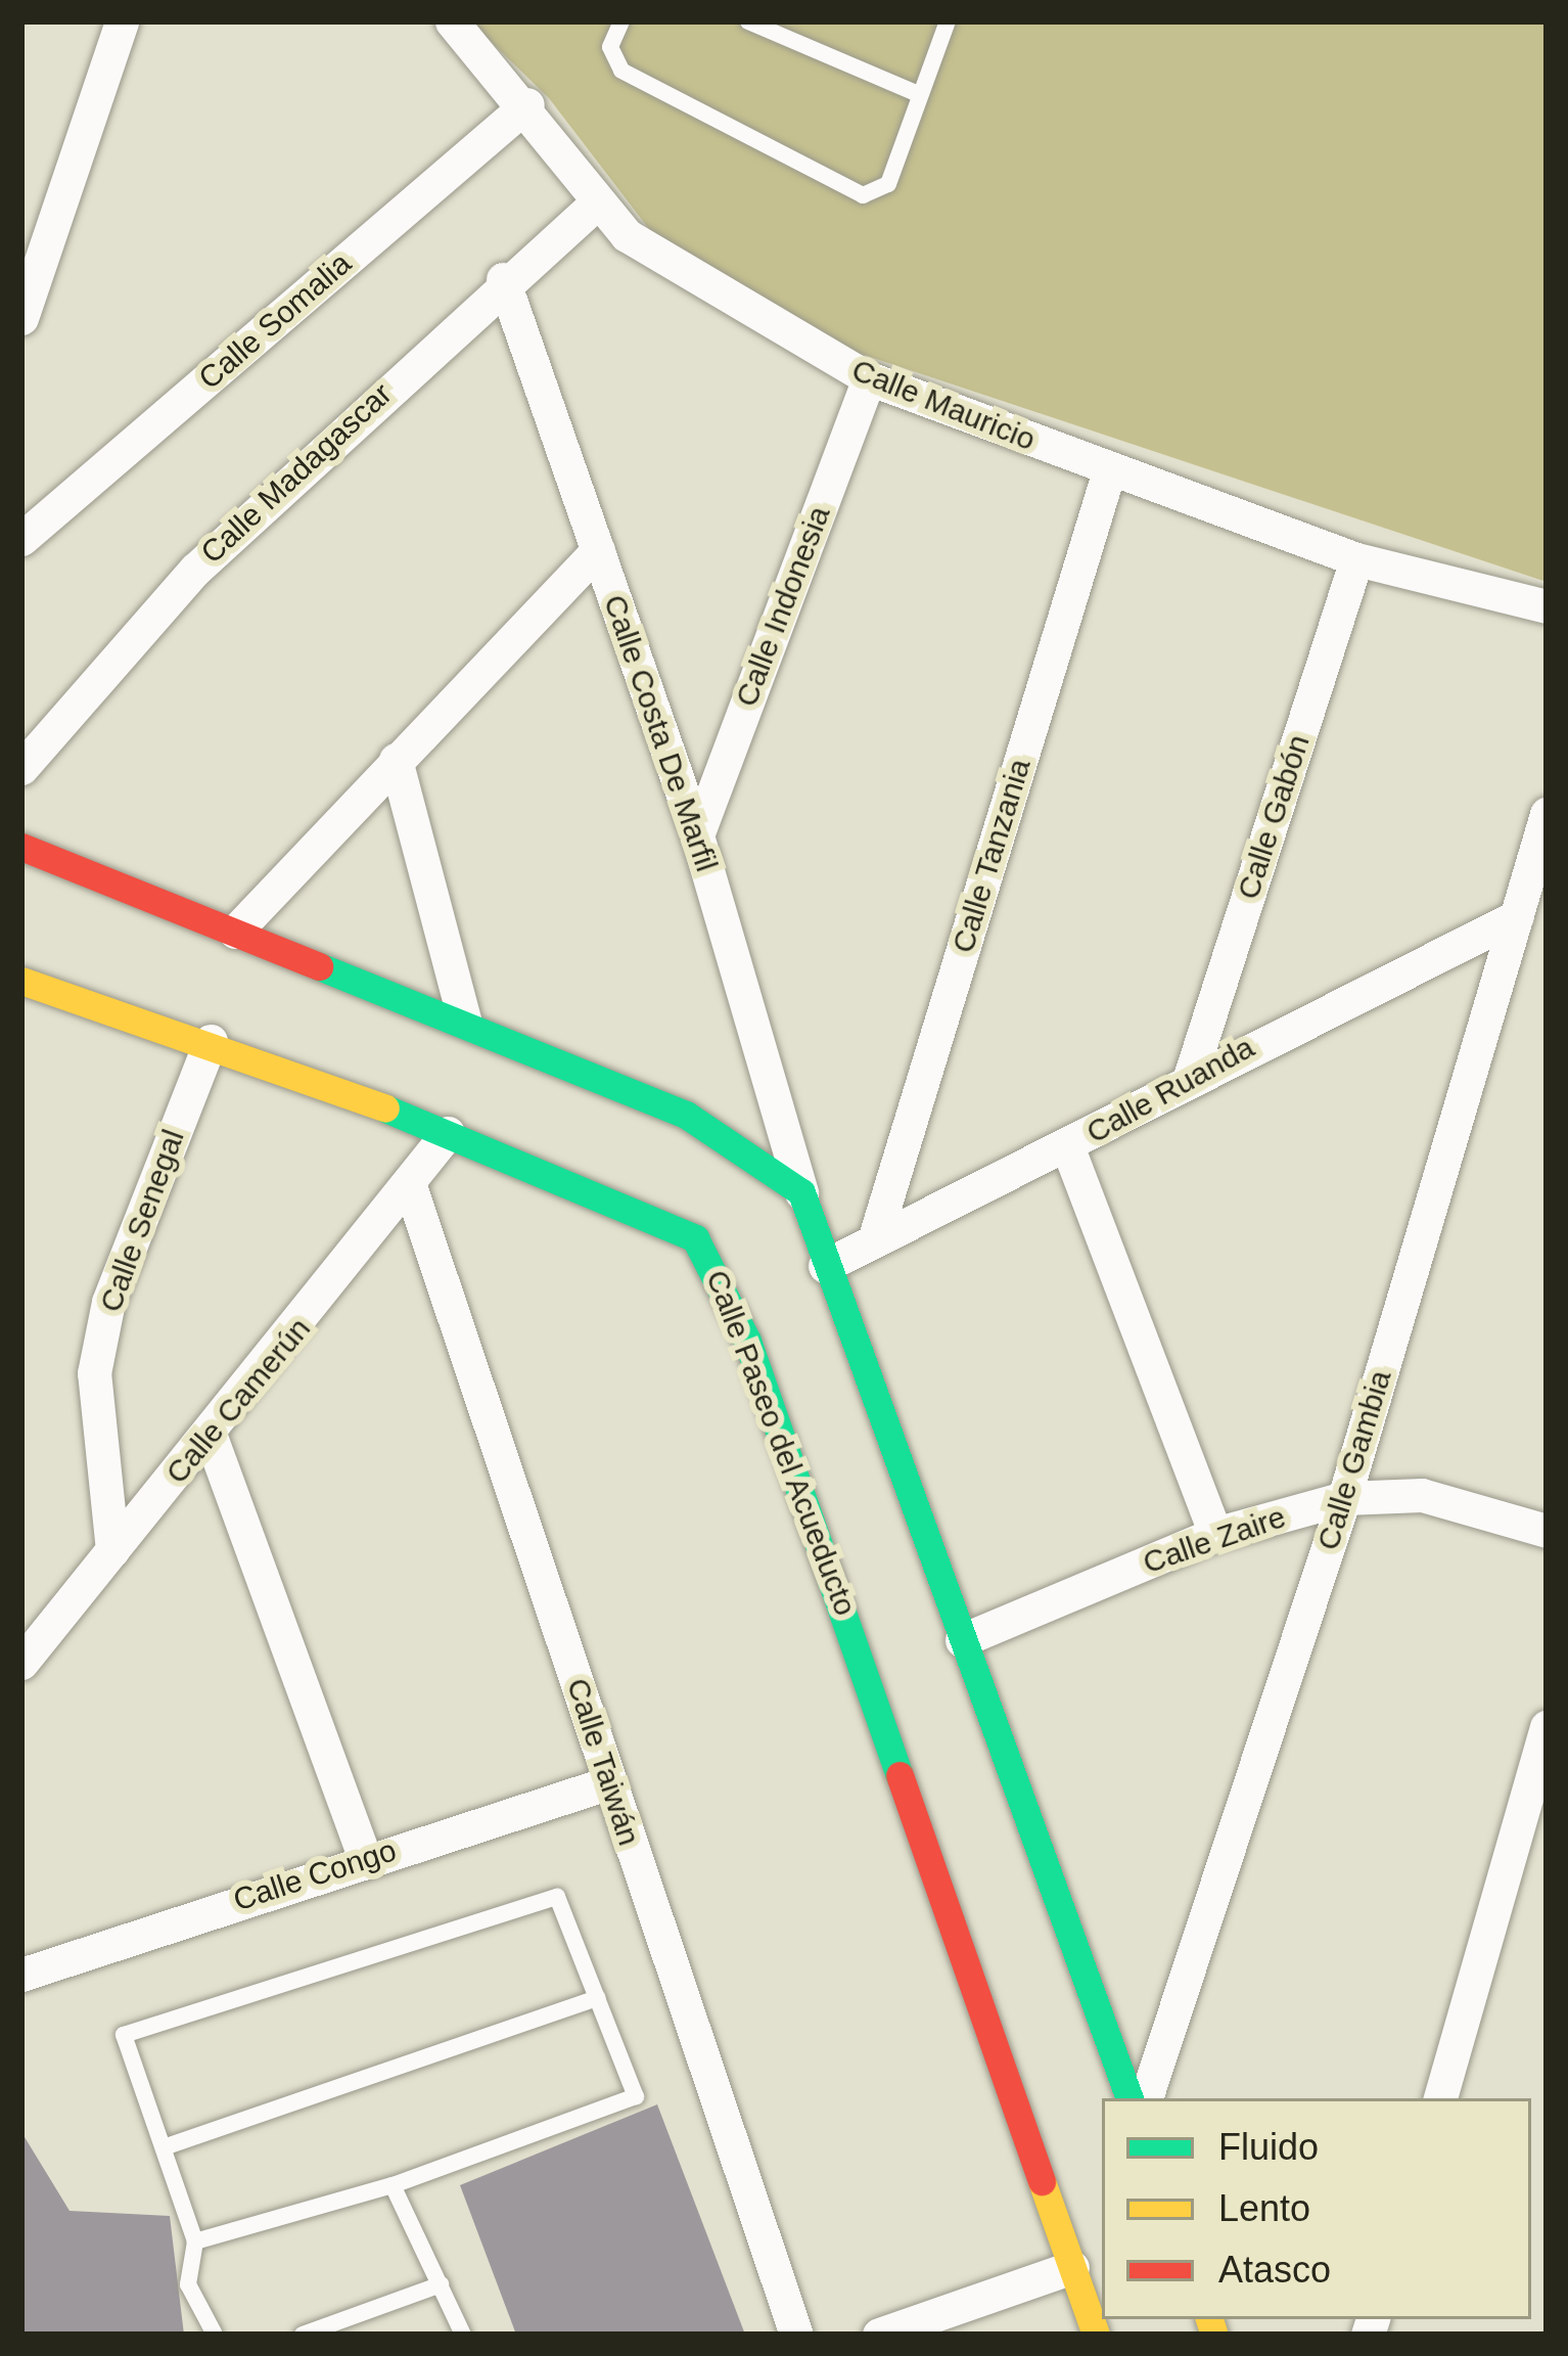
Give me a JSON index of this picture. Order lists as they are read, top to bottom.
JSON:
{
  "streets": {
    "street": [
      "Calle Somalia",
      "Calle Mauricio",
      "Calle Madagascar",
      "Calle Indonesia",
      "Calle Costa De Marfil",
      "Calle Gabón",
      "Calle Tanzania",
      "Calle Ruanda",
      "Calle Senegal",
      "Calle Camerún",
      "Calle Paseo del Acueducto",
      "Calle Gambia",
      "Calle Zaire",
      "Calle Taiwán",
      "Calle Congo"
    ]
  },
  "crossings": [
    ["Calle Somalia", "Calle Mauricio"],
    ["Calle Mauricio", "Calle Madagascar"],
    ["Calle Mauricio", "Calle Indonesia"],
    ["Calle Mauricio", "Calle Gabón"],
    ["Calle Mauricio", "Calle Tanzania"],
    ["Calle Madagascar", "Calle Costa De Marfil"],
    ["Calle Indonesia", "Calle Costa De Marfil"],
    ["Calle Gabón", "Calle Ruanda"],
    ["Calle Tanzania", "Calle Ruanda"],
    ["Calle Ruanda", "Calle Gambia"],
    ["Calle Senegal", "Calle Camerún"],
    ["Calle Senegal", "Calle Paseo del Acueducto"],
    ["Calle Camerún", "Calle Paseo del Acueducto"],
    ["Calle Camerún", "Calle Taiwán"],
    ["Calle Gambia", "Calle Zaire"],
    ["Calle Taiwán", "Calle Congo"]
  ],
  "legend": ["Fluido", "Lento", "Atasco"]
}
